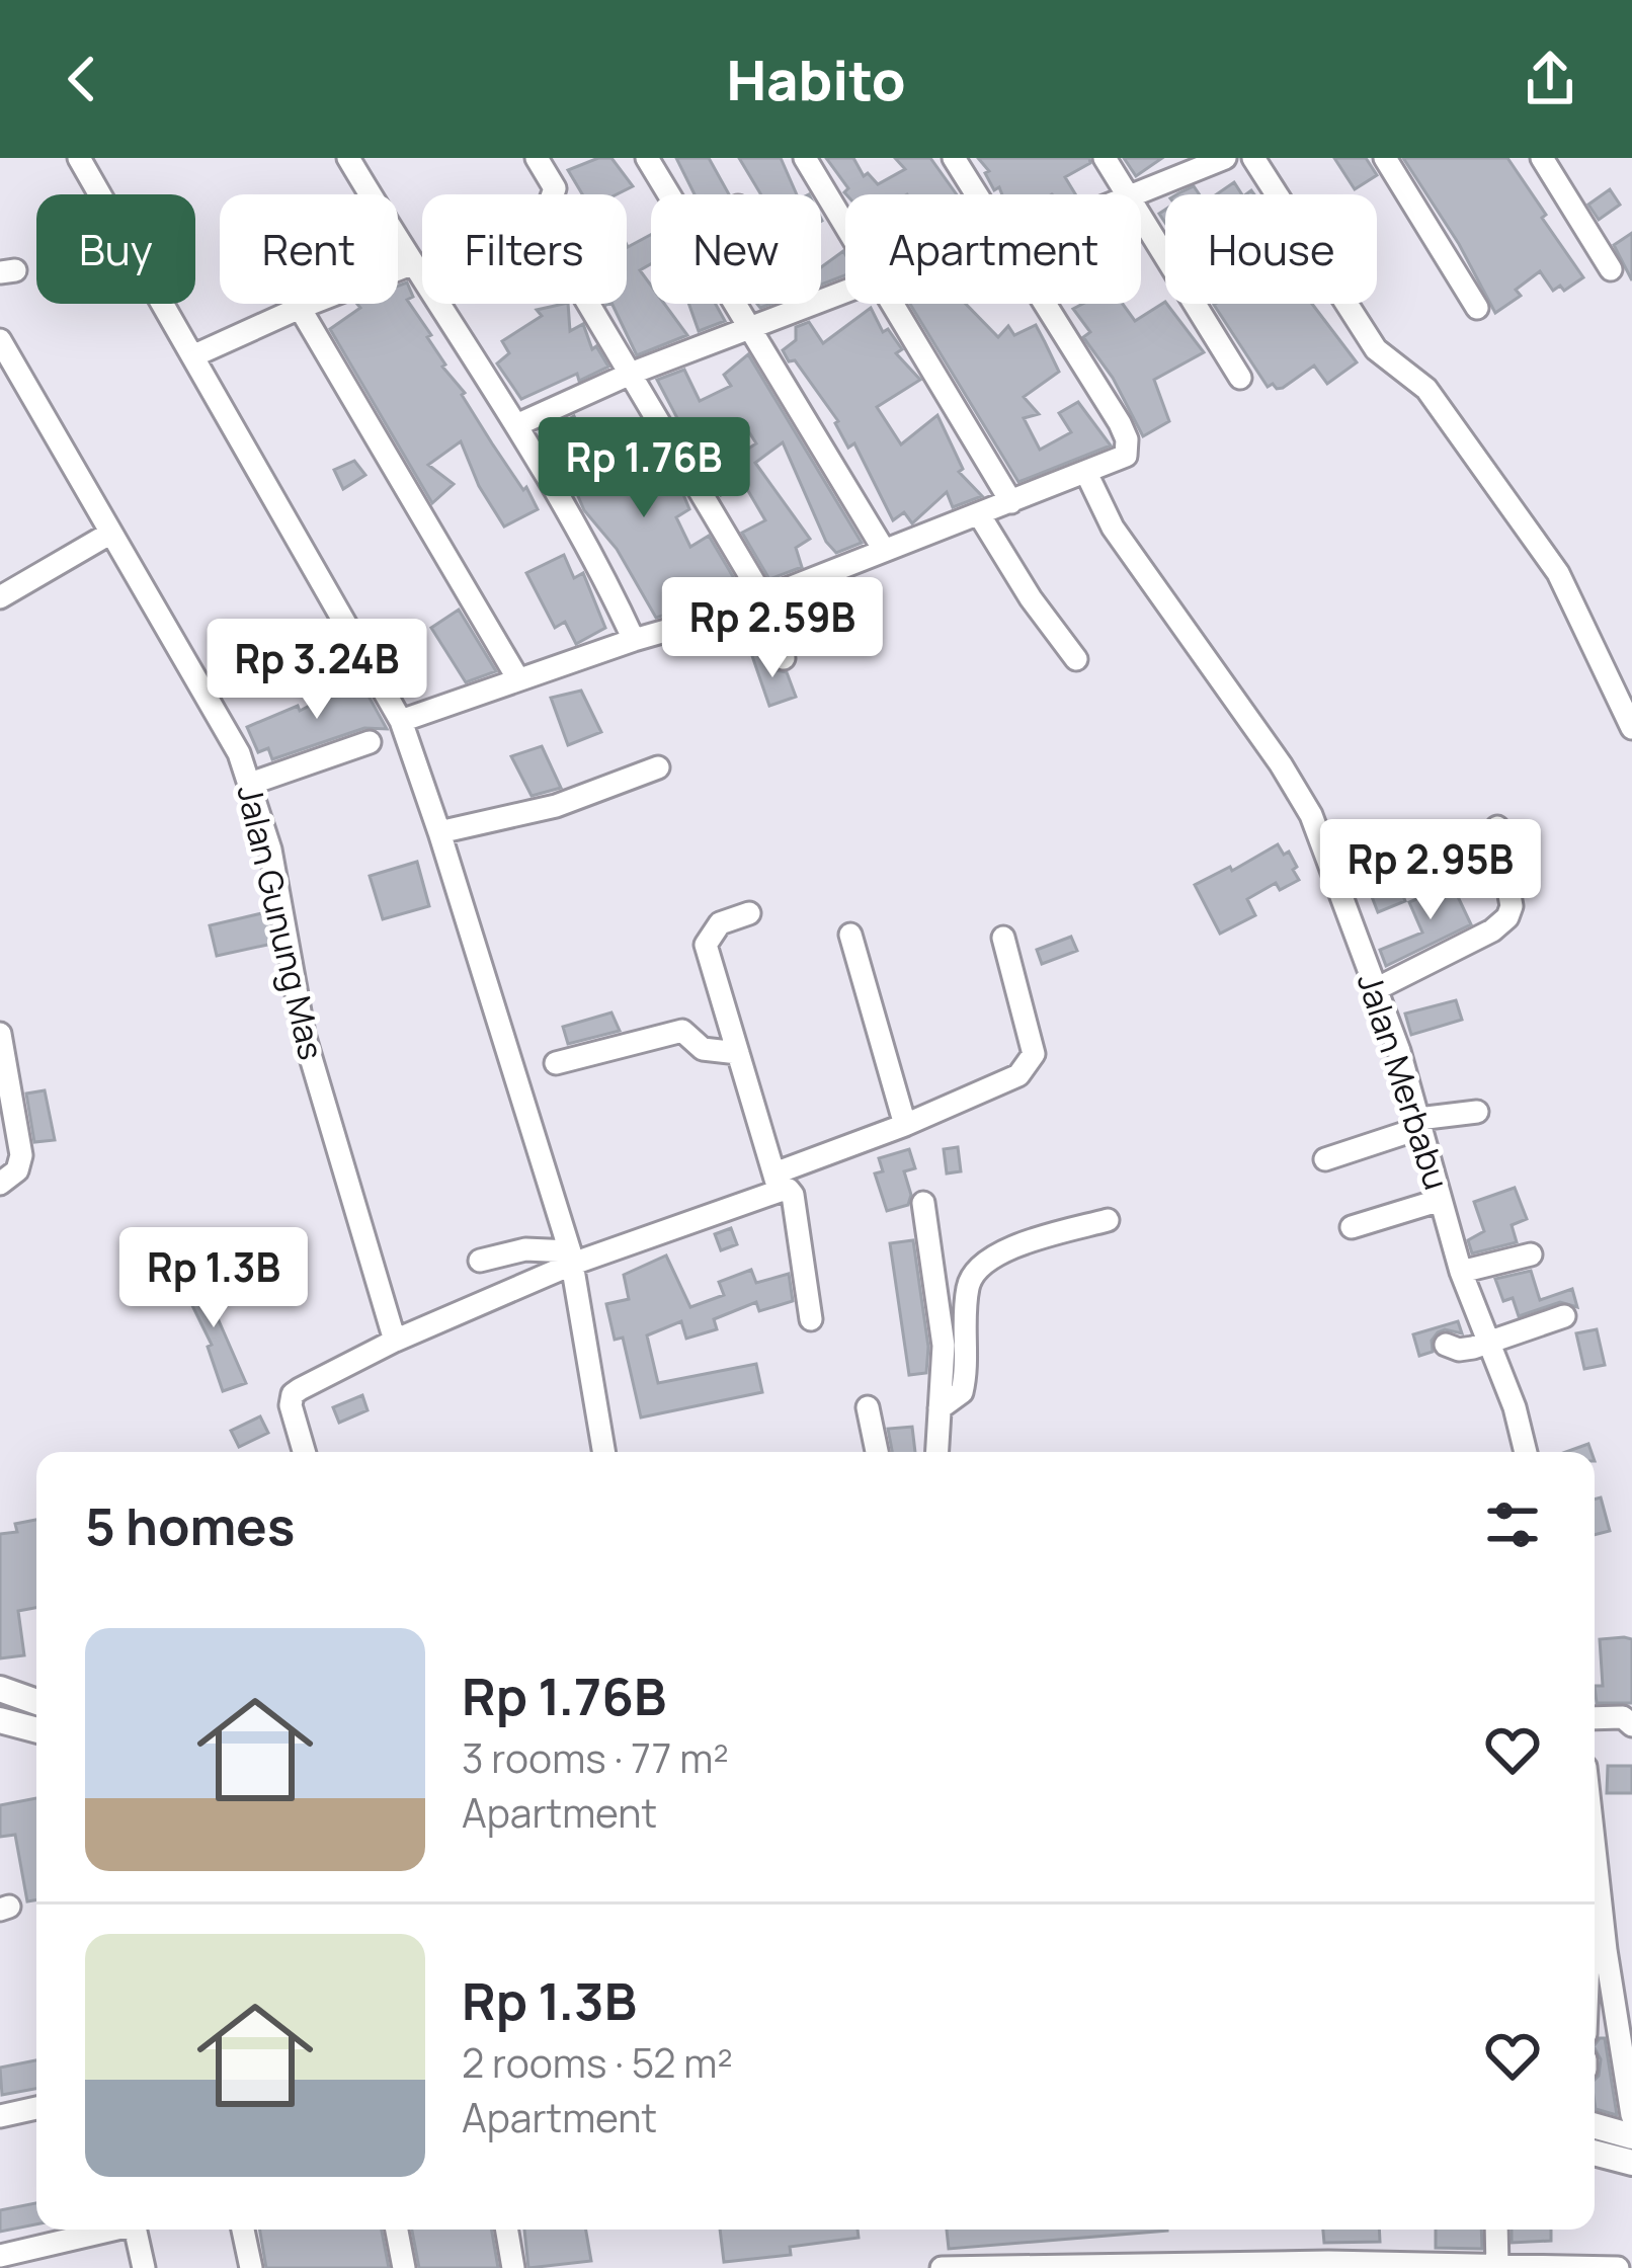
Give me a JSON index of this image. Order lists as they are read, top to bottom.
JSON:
{
  "streets": {
    "street": ["Jalan Gunung Mas", "Jalan Merbabu"]
  },
  "page": {
    "header": "Habito",
    "chip": [
      "Buy",
      "Rent",
      "Filters",
      "New",
      "Apartment",
      "House"
    ],
    "price": [
      "Rp 1.76B",
      "Rp 2.59B",
      "Rp 3.24B",
      "Rp 2.95B",
      "Rp 1.3B"
    ],
    "heading": "5 homes",
    "list": [
      {
        "name": "Rp 1.76B",
        "note": "3 rooms · 77 m² · Apartment"
      },
      {
        "name": "Rp 1.3B",
        "note": "2 rooms · 52 m² · Apartment"
      }
    ]
  }
}
